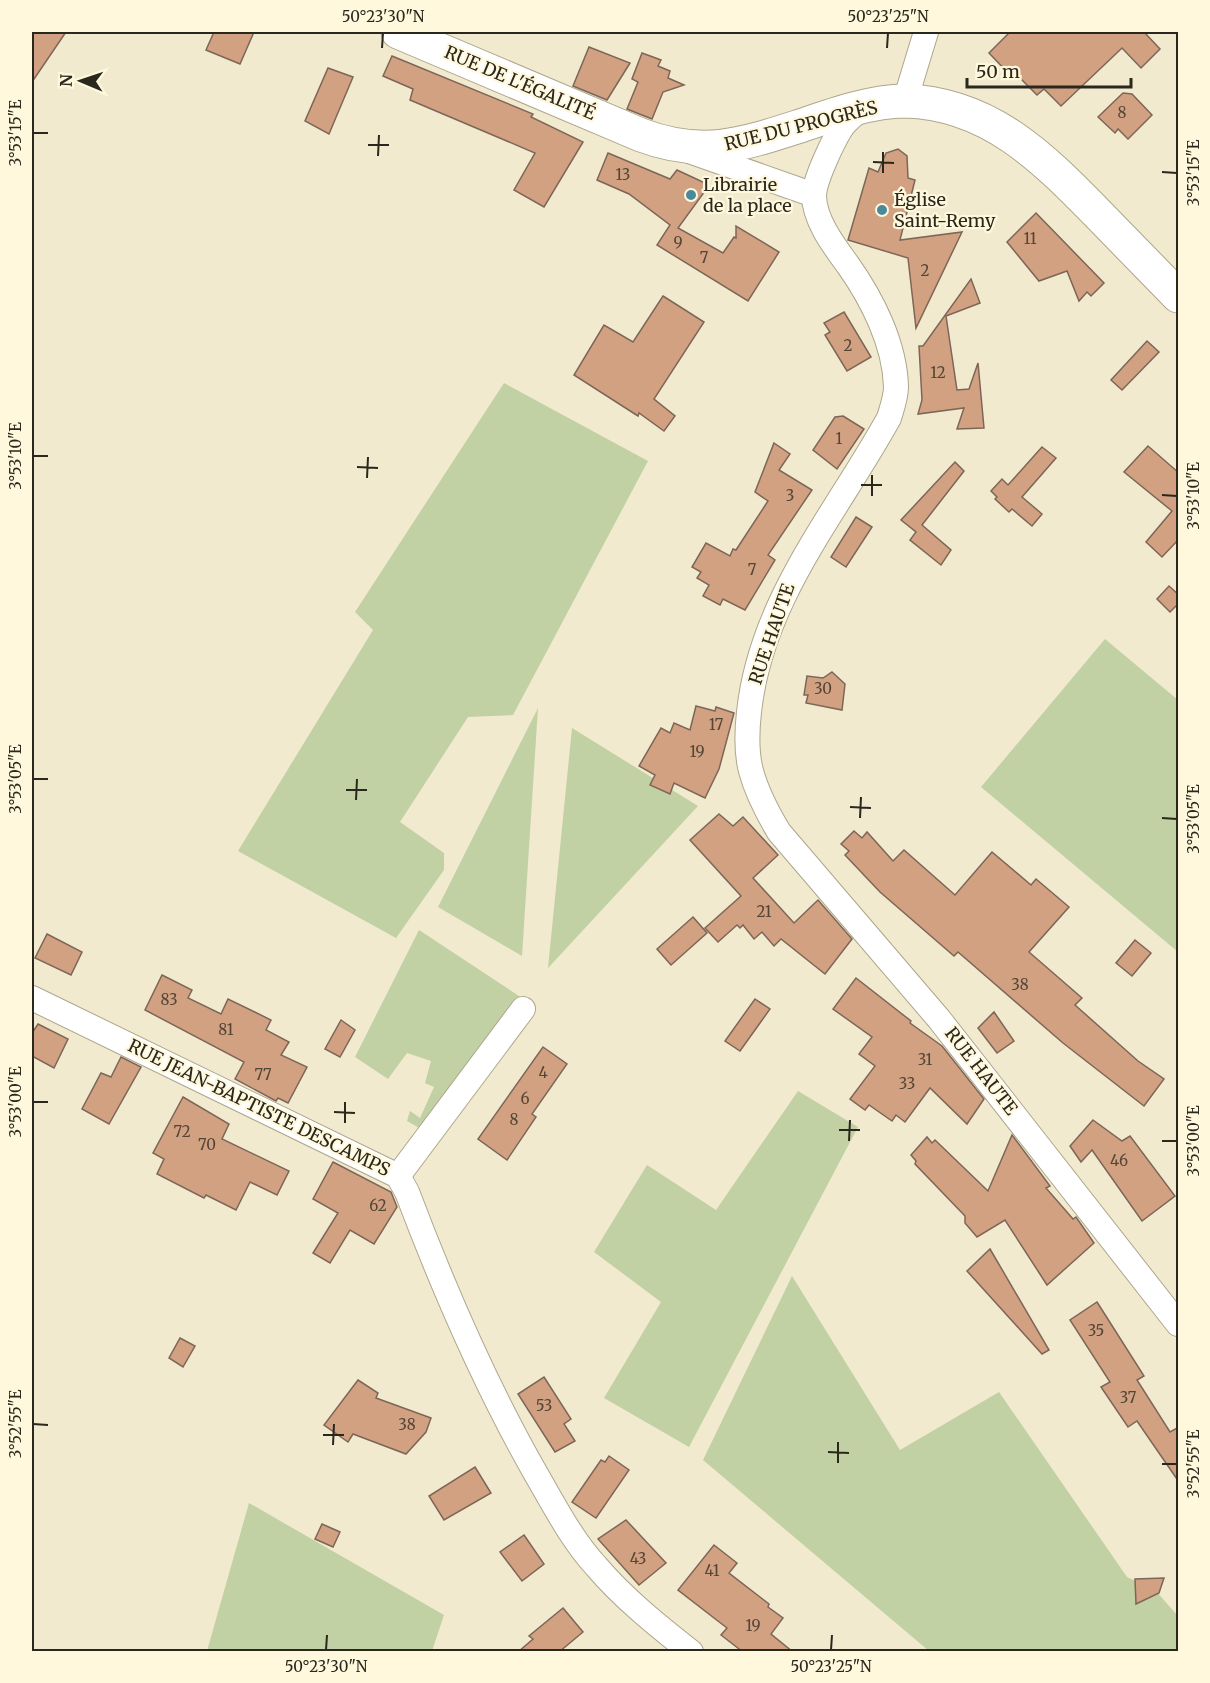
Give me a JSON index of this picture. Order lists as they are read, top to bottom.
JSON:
{
  "streets": {
    "main road": ["RUE DE L'ÉGALITÉ", "RUE DU PROGRÈS"],
    "street": ["RUE HAUTE", "RUE JEAN-BAPTISTE DESCAMPS"]
  },
  "crossings": [
    ["RUE DE L'ÉGALITÉ", "RUE DU PROGRÈS"]
  ],
  "places": ["Librairie de la place", "Église Saint-Remy"],
  "house_numbers": [
    "8",
    "13",
    "11",
    "9",
    "7",
    "2",
    "2",
    "12",
    "1",
    "3",
    "7",
    "30",
    "17",
    "19",
    "21",
    "38",
    "83",
    "81",
    "31",
    "4",
    "77",
    "33",
    "6",
    "8",
    "72",
    "70",
    "46",
    "62",
    "35",
    "37",
    "53",
    "38",
    "43",
    "41",
    "19"
  ],
  "scale_bar": "50 m",
  "north": "left",
  "coordinates": [
    "50°23'30\"N",
    "50°23'25\"N",
    "3°53'15\"E",
    "3°53'10\"E",
    "3°53'05\"E",
    "3°53'00\"E",
    "3°52'55\"E"
  ]
}
